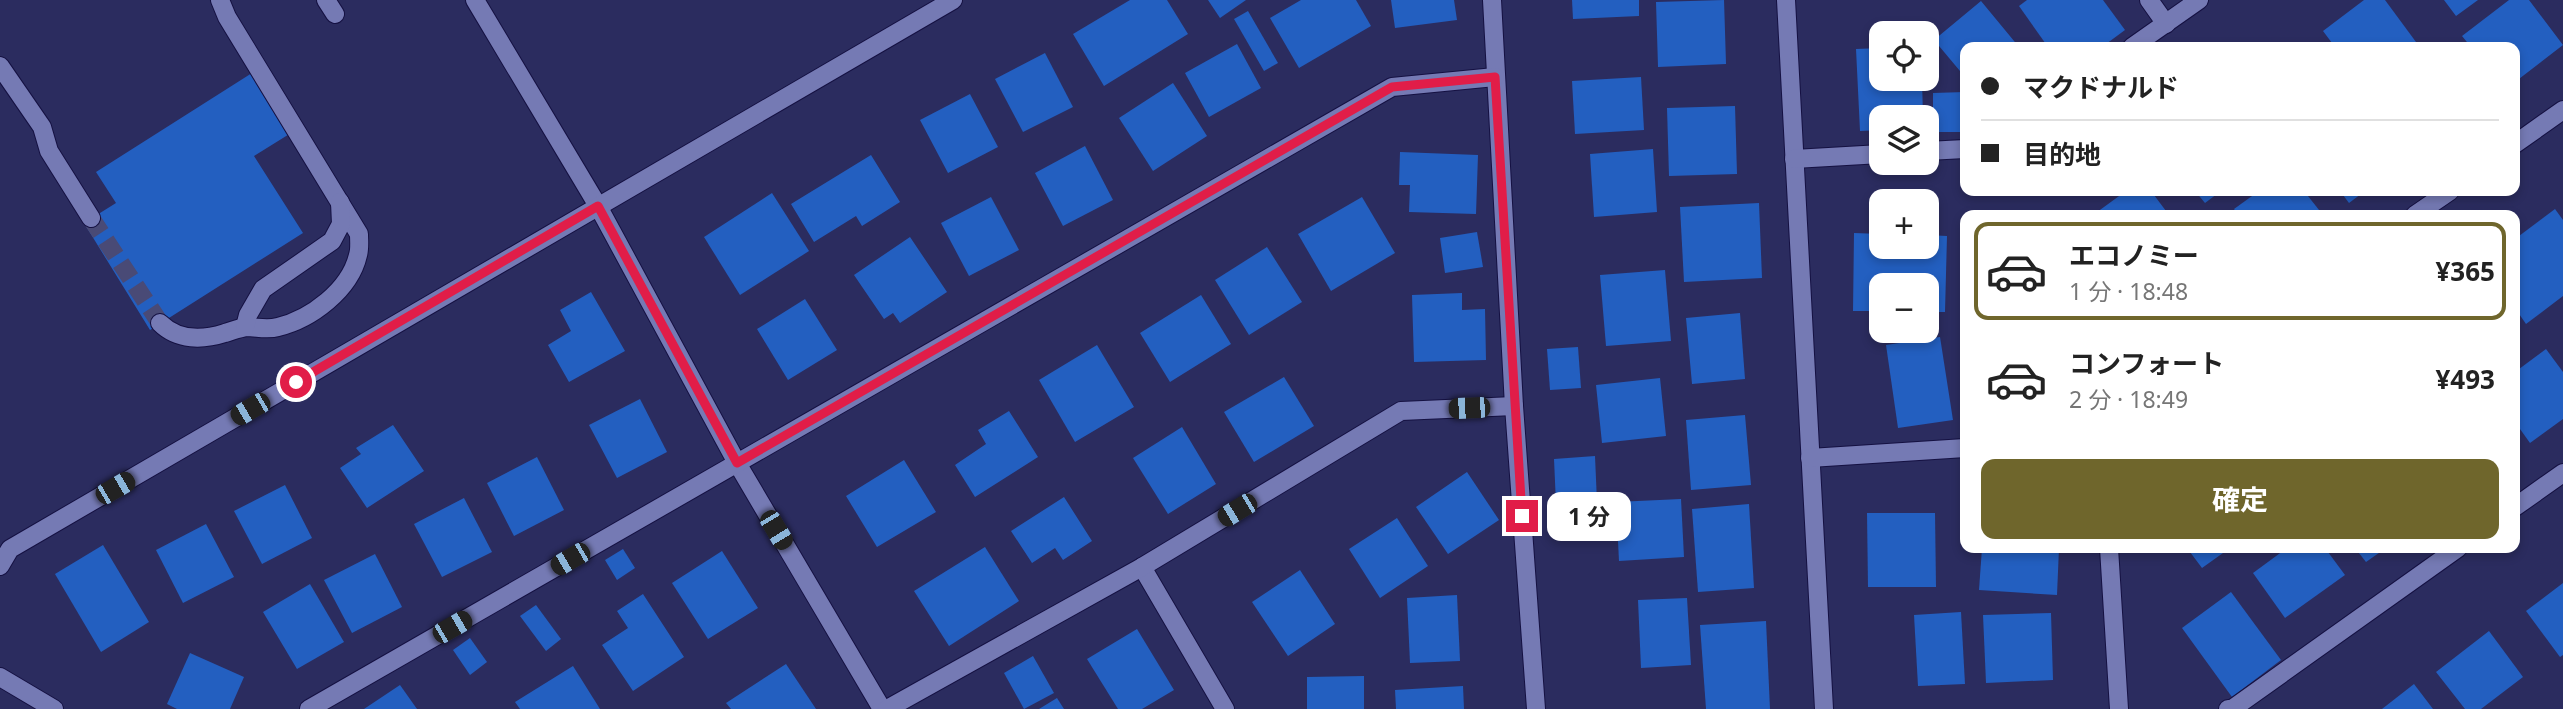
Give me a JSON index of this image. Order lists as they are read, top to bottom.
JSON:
{
  "page": {
    "map_buttons": ["+", "−"],
    "banner": ["マクドナルド", "目的地"],
    "list": [
      {
        "name": "エコノミー",
        "note": "1 分 · 18:48",
        "value": "¥365"
      },
      {
        "name": "コンフォート",
        "note": "2 分 · 18:49",
        "value": "¥493"
      }
    ],
    "buttons": "確定",
    "bubble": "1 分"
  }
}
